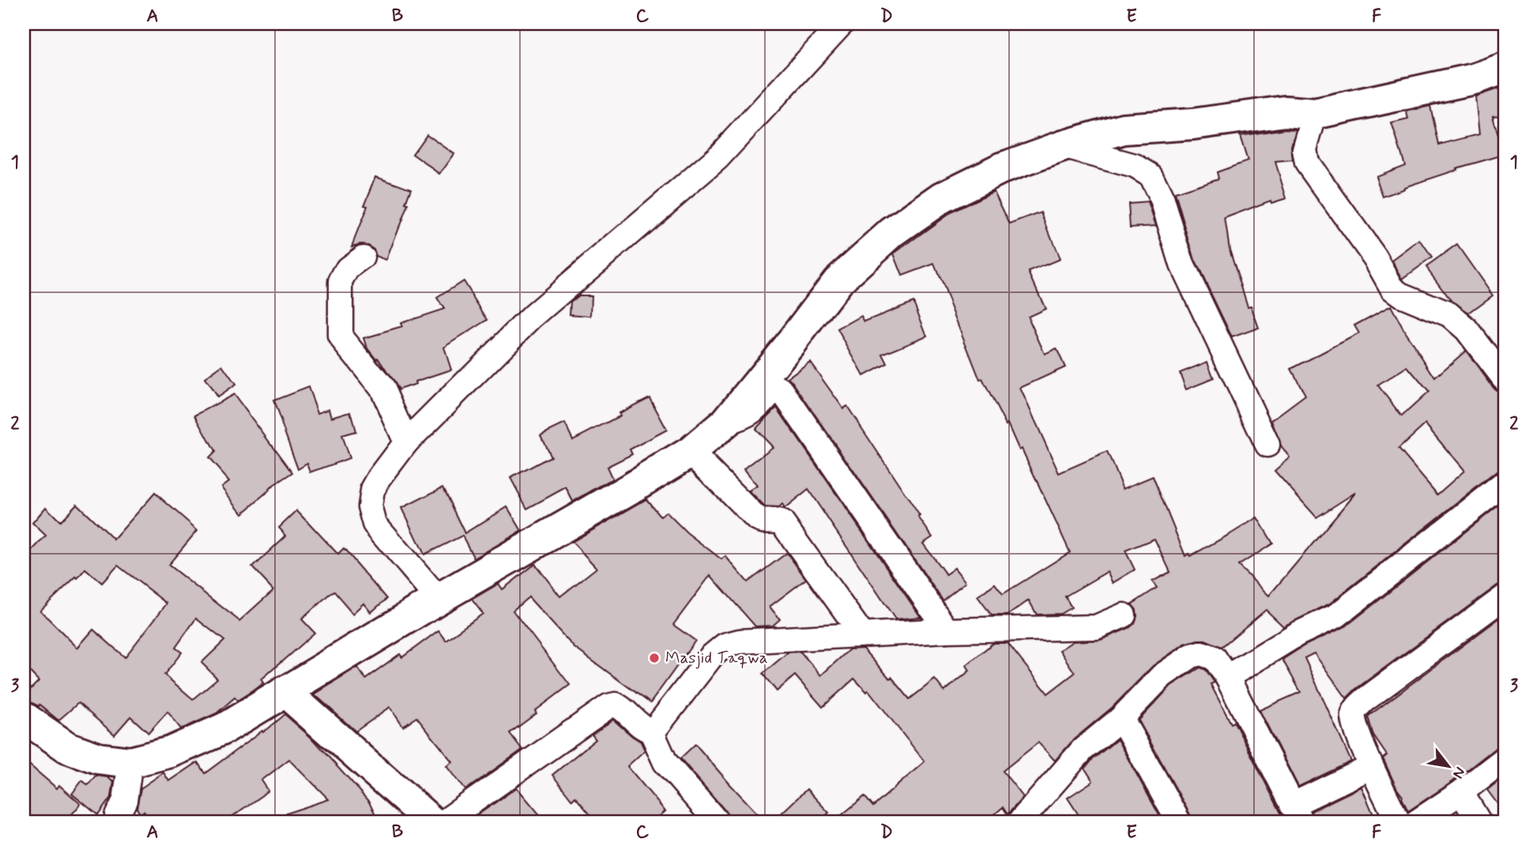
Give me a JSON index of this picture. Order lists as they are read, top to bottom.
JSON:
{
  "places": ["Masjid Taqwa"],
  "north": "bottom right",
  "grid": {
    "columns": [
      "A",
      "B",
      "C",
      "D",
      "E",
      "F"
    ],
    "rows": ["1", "2", "3"]
  }
}
